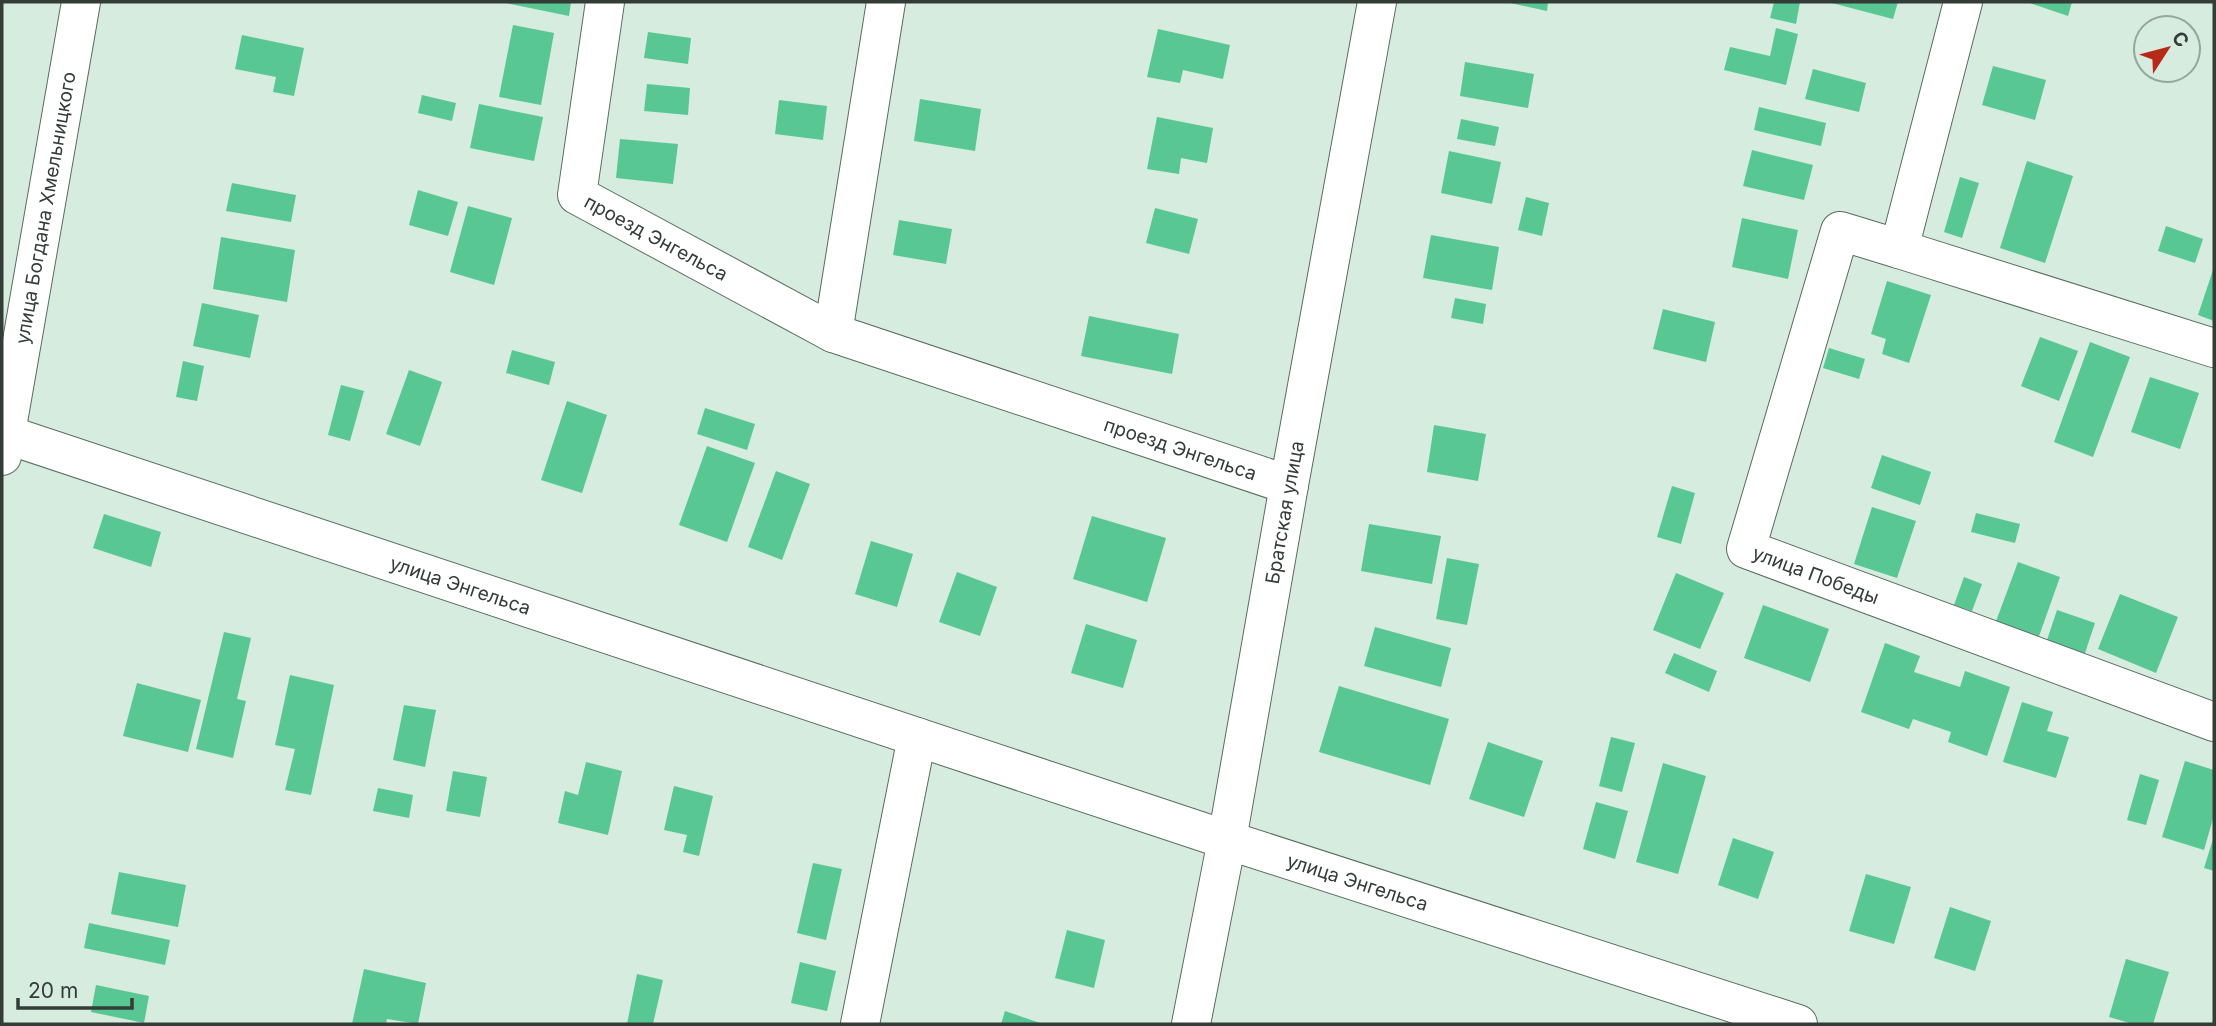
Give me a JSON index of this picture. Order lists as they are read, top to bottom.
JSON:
{
  "streets": {
    "street": [
      "улица Богдана Хмельницкого",
      "проезд Энгельса",
      "Братская улица",
      "улица Победы",
      "улица Энгельса"
    ]
  },
  "crossings": [
    ["улица Богдана Хмельницкого", "улица Энгельса"],
    ["проезд Энгельса", "Братская улица"],
    ["Братская улица", "улица Энгельса"]
  ],
  "scale_bar": "20 m",
  "north": "top right"
}
